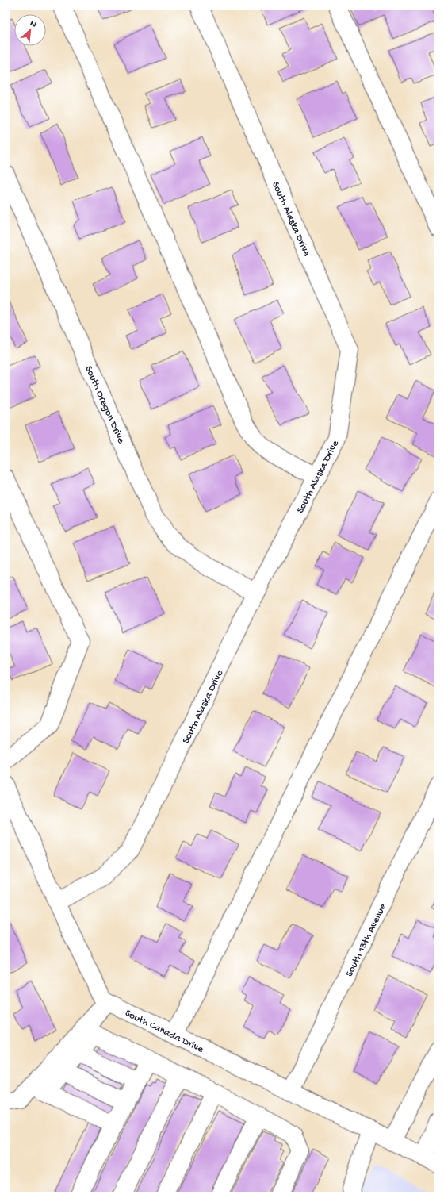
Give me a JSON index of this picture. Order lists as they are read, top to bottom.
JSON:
{
  "streets": {
    "street": [
      "South Alaska Drive",
      "South Oregon Drive",
      "South 13th Avenue",
      "South Canada Drive"
    ]
  },
  "crossings": [
    ["South Alaska Drive", "South Oregon Drive"],
    ["South Alaska Drive", "South Canada Drive"],
    ["South 13th Avenue", "South Canada Drive"]
  ],
  "north": "top right"
}
